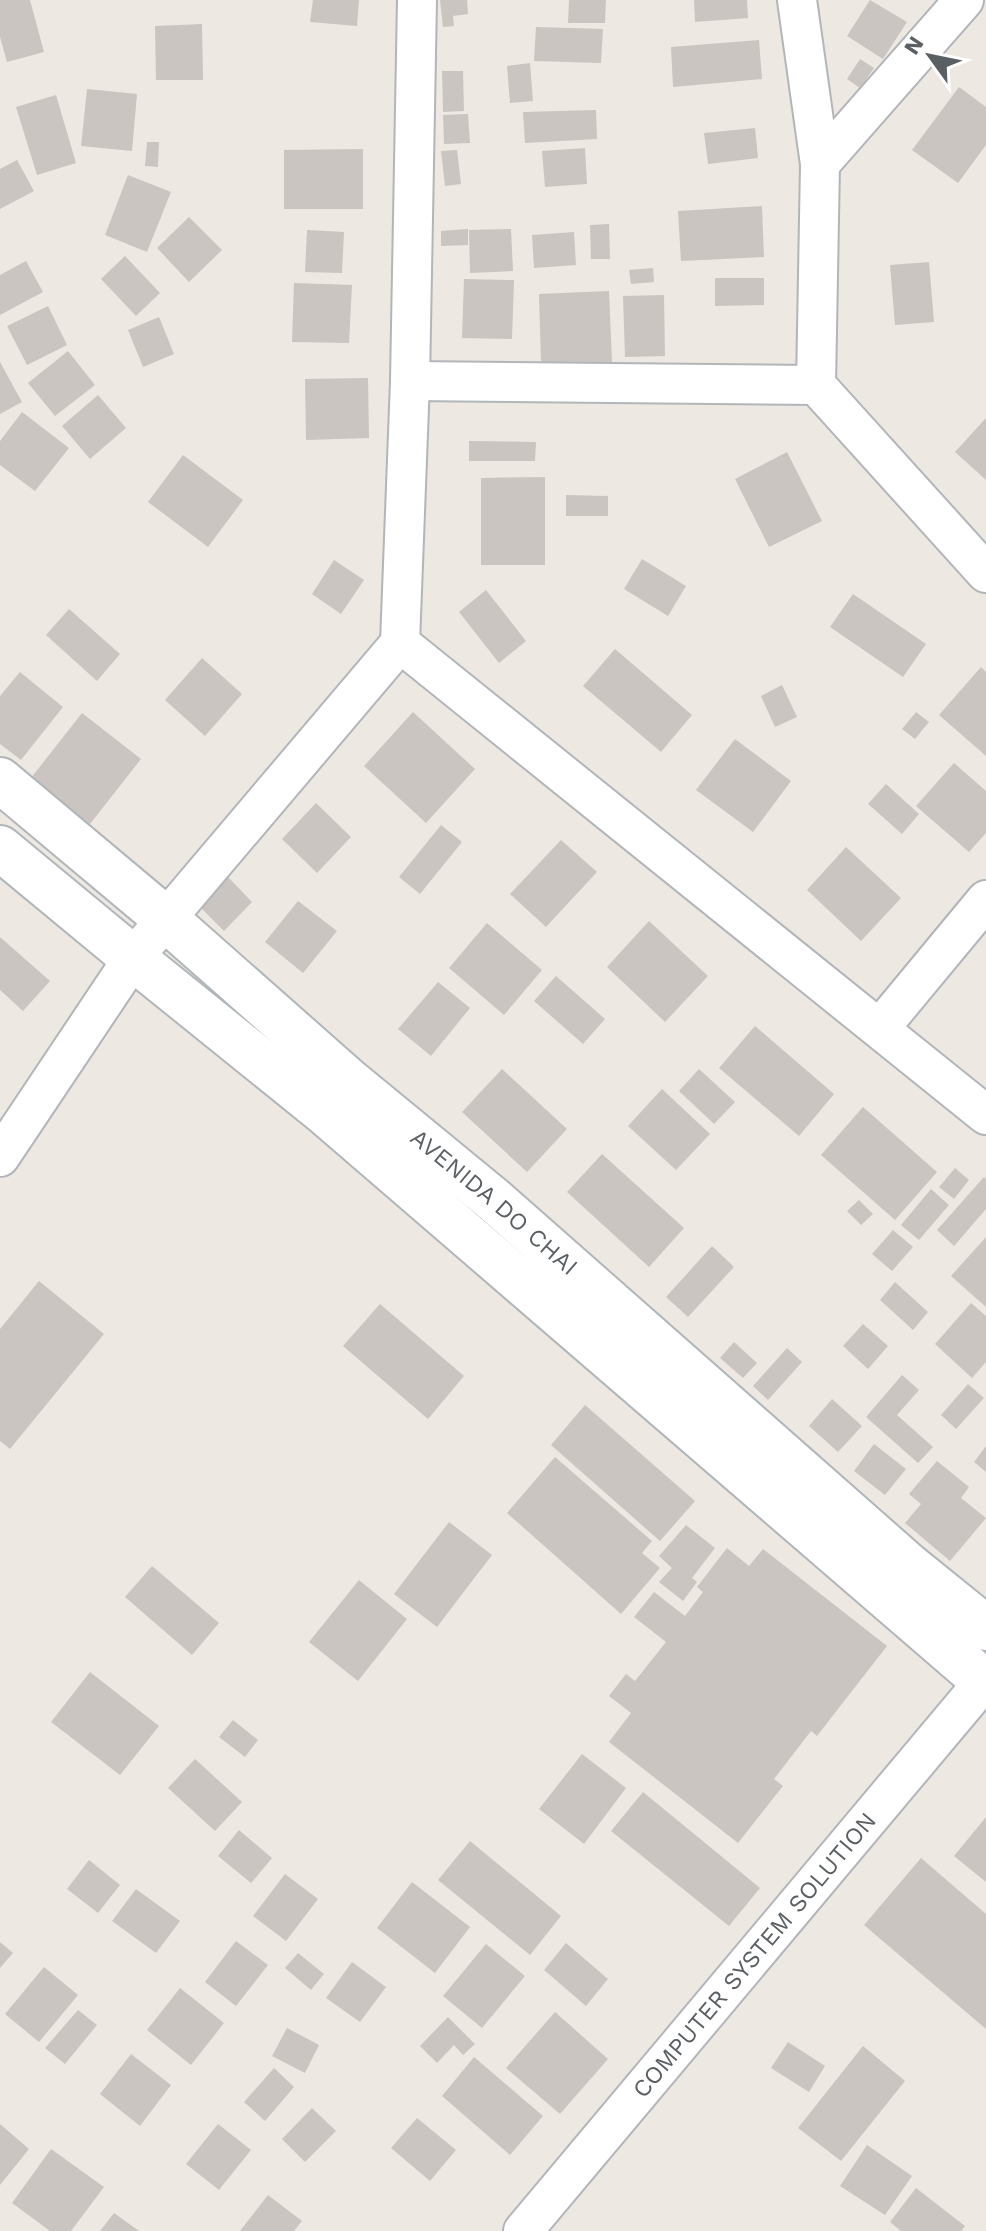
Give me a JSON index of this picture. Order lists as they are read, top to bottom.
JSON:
{
  "streets": {
    "main road": ["AVENIDA DO CHAI"],
    "street": ["COMPUTER SYSTEM SOLUTION"]
  },
  "crossings": [
    ["AVENIDA DO CHAI", "COMPUTER SYSTEM SOLUTION"]
  ],
  "north": "top left"
}
